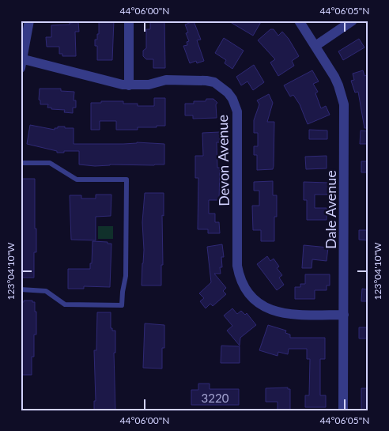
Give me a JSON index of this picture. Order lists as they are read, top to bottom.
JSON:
{
  "streets": {
    "street": ["Devon Avenue", "Dale Avenue"]
  },
  "crossings": [
    ["Devon Avenue", "Dale Avenue"]
  ],
  "house_numbers": ["3220"],
  "coordinates": ["44°06'00\"N", "44°06'05\"N", "123°04'10\"W"]
}
